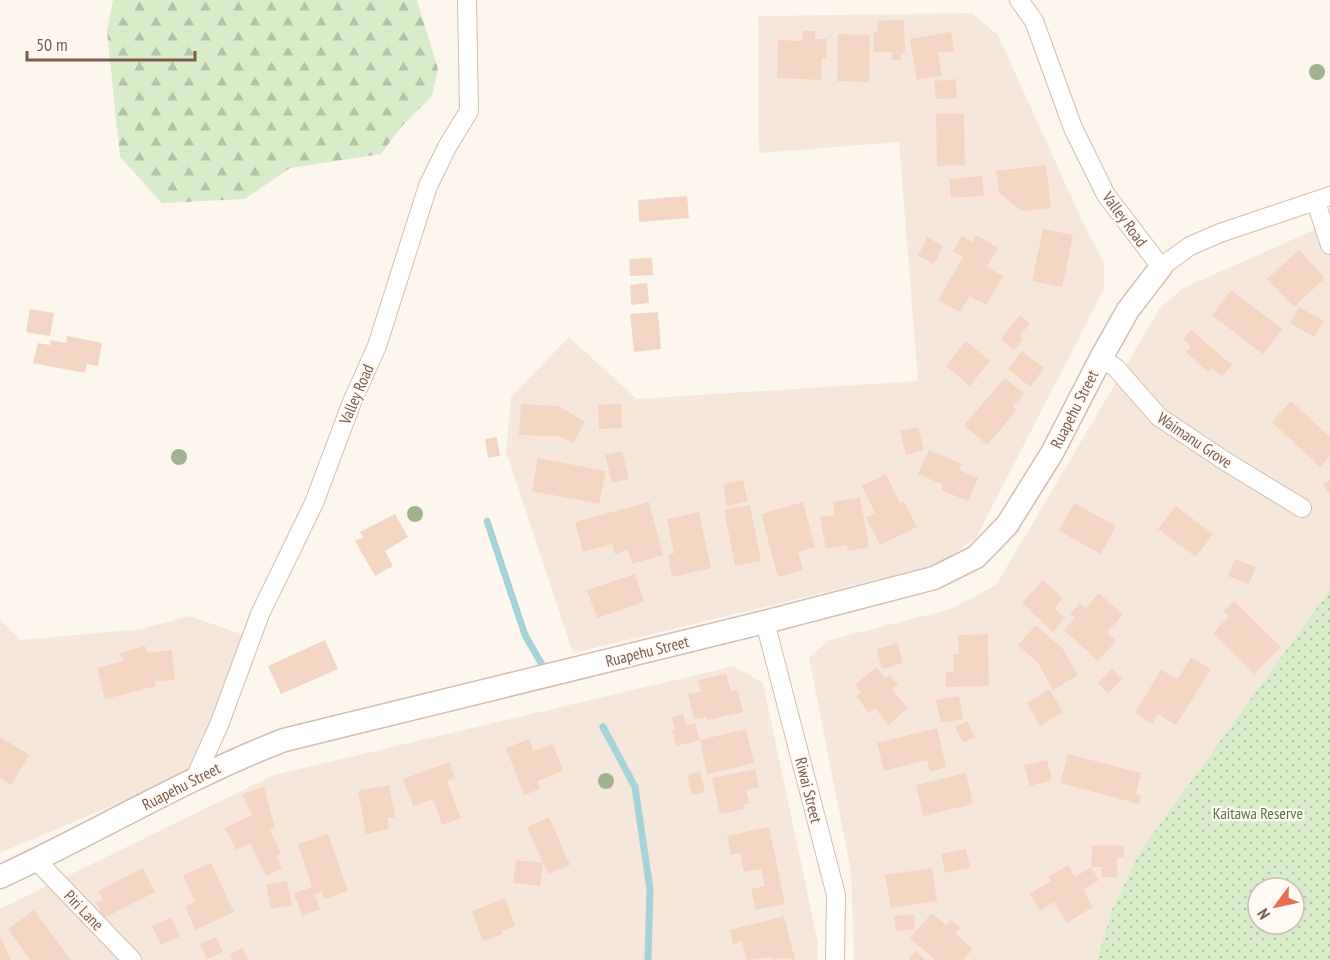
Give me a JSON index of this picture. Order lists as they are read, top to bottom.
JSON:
{
  "streets": {
    "street": [
      "Valley Road",
      "Ruapehu Street",
      "Waimanu Grove",
      "Riwai Street",
      "Piri Lane"
    ]
  },
  "crossings": [
    ["Valley Road", "Ruapehu Street"],
    ["Ruapehu Street", "Waimanu Grove"],
    ["Ruapehu Street", "Riwai Street"],
    ["Ruapehu Street", "Piri Lane"]
  ],
  "parks": ["Kaitawa Reserve"],
  "scale_bar": "50 m",
  "north": "bottom left"
}
